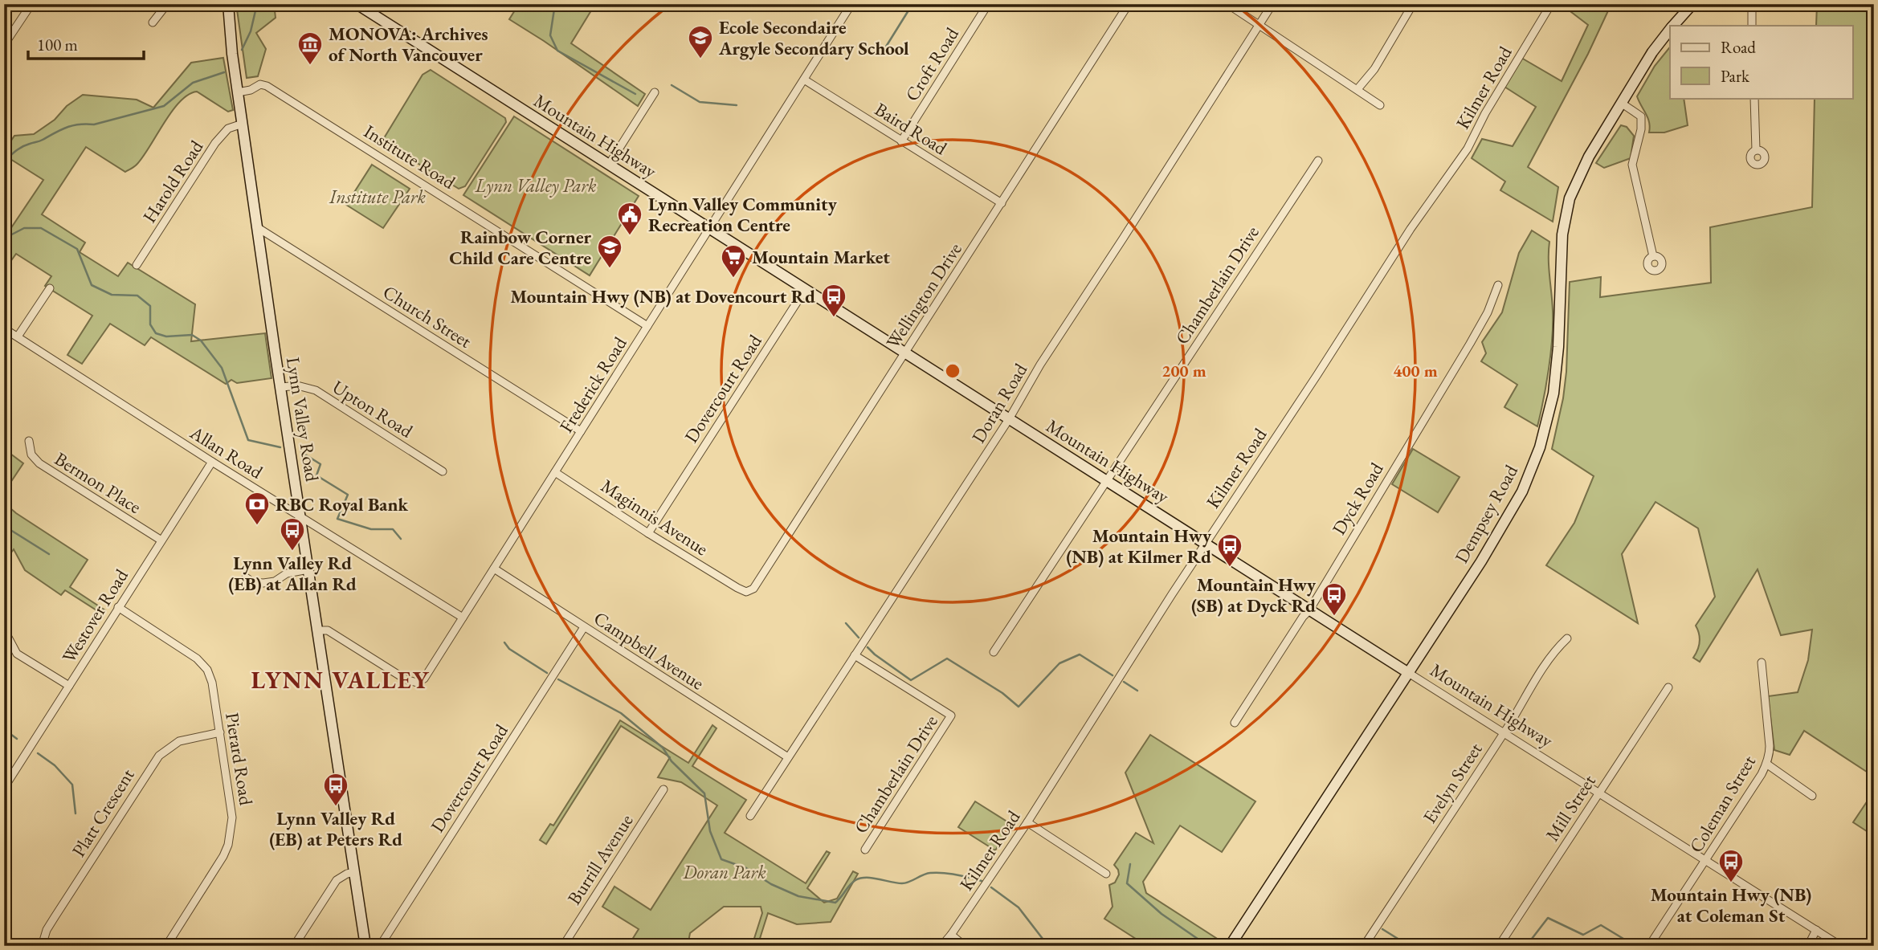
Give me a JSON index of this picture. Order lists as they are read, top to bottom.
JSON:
{
  "streets": {
    "street": [
      "Croft Road",
      "Kilmer Road",
      "Baird Road",
      "Mountain Highway",
      "Institute Road",
      "Harold Road",
      "Chamberlain Drive",
      "Wellington Drive",
      "Church Street",
      "Frederick Road",
      "Dovercourt Road",
      "Doran Road",
      "Upton Road",
      "Lynn Valley Road",
      "Allan Road",
      "Bermon Place",
      "Dyck Road",
      "Dempsey Road",
      "Maginnis Avenue",
      "Westover Road",
      "Campbell Avenue",
      "Pierard Road",
      "Evelyn Street",
      "Coleman Street",
      "Mill Street",
      "Platt Crescent",
      "Burrill Avenue"
    ]
  },
  "crossings": [
    ["Croft Road", "Baird Road"],
    ["Kilmer Road", "Mountain Highway"],
    ["Baird Road", "Wellington Drive"],
    ["Baird Road", "Frederick Road"],
    ["Mountain Highway", "Chamberlain Drive"],
    ["Mountain Highway", "Wellington Drive"],
    ["Mountain Highway", "Frederick Road"],
    ["Mountain Highway", "Dovercourt Road"],
    ["Mountain Highway", "Doran Road"],
    ["Mountain Highway", "Dyck Road"],
    ["Mountain Highway", "Dempsey Road"],
    ["Mountain Highway", "Evelyn Street"],
    ["Mountain Highway", "Coleman Street"],
    ["Mountain Highway", "Mill Street"],
    ["Institute Road", "Frederick Road"],
    ["Institute Road", "Lynn Valley Road"],
    ["Harold Road", "Lynn Valley Road"],
    ["Chamberlain Drive", "Doran Road"],
    ["Wellington Drive", "Maginnis Avenue"],
    ["Church Street", "Frederick Road"],
    ["Church Street", "Lynn Valley Road"],
    ["Frederick Road", "Lynn Valley Road"],
    ["Frederick Road", "Allan Road"],
    ["Frederick Road", "Maginnis Avenue"],
    ["Frederick Road", "Campbell Avenue"],
    ["Dovercourt Road", "Maginnis Avenue"],
    ["Dovercourt Road", "Campbell Avenue"],
    ["Doran Road", "Campbell Avenue"],
    ["Upton Road", "Lynn Valley Road"],
    ["Lynn Valley Road", "Allan Road"],
    ["Allan Road", "Westover Road"],
    ["Bermon Place", "Westover Road"],
    ["Westover Road", "Pierard Road"],
    ["Pierard Road", "Platt Crescent"]
  ],
  "districts": ["LYNN VALLEY"],
  "parks": ["Lynn Valley Park", "Institute Park", "Doran Park"],
  "places": {
    "school or university": ["Ecole Secondaire Argyle Secondary School", "Rainbow Corner Child Care Centre"],
    "museum": ["MONOVA: Archives of North Vancouver"],
    "public building": ["Lynn Valley Community Recreation Centre"],
    "supermarket": ["Mountain Market"],
    "bus stop": [
      "Mountain Hwy (NB) at Dovencourt Rd",
      "Lynn Valley Rd (EB) at Allan Rd",
      "Mountain Hwy (NB) at Kilmer Rd",
      "Mountain Hwy (SB) at Dyck Rd",
      "Lynn Valley Rd (EB) at Peters Rd",
      "Mountain Hwy (NB) at Coleman St"
    ],
    "bank": ["RBC Royal Bank"]
  },
  "legend": ["Road", "Park"],
  "scale_bar": "100 m",
  "rings": ["200 m", "400 m"]
}
